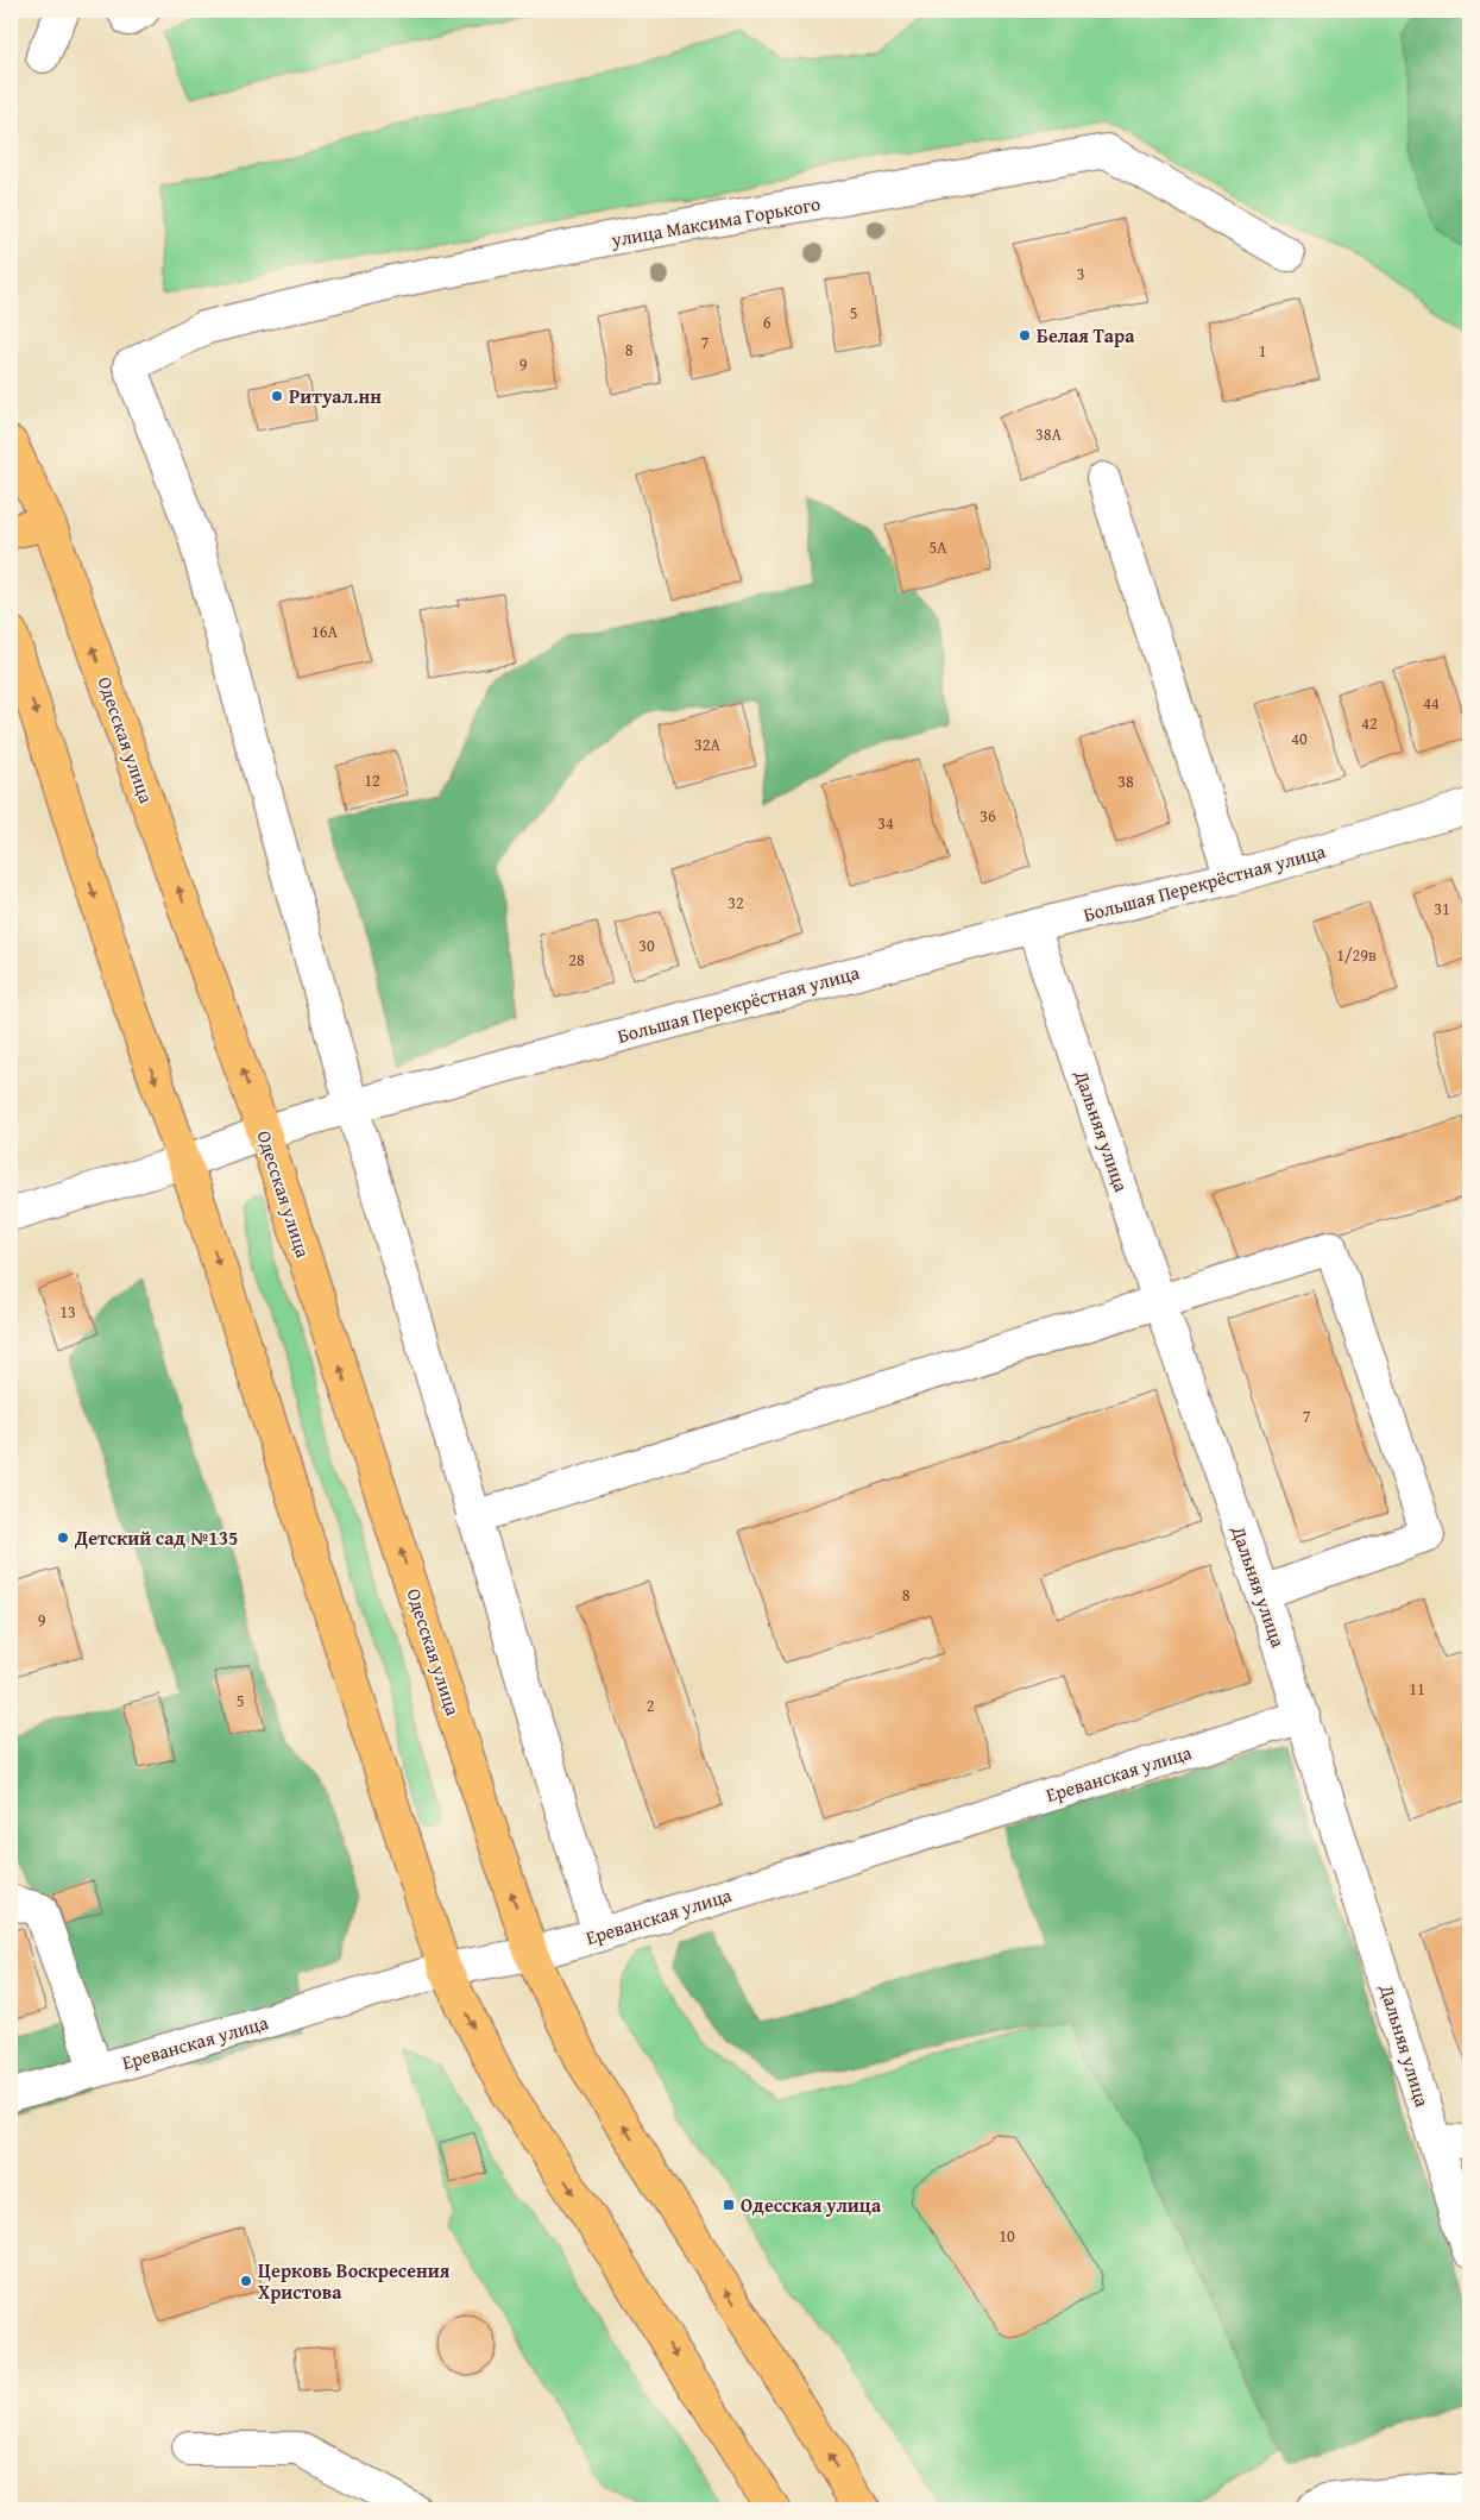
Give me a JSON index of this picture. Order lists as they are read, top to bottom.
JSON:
{
  "streets": {
    "main road": ["Одесская улица"],
    "street": [
      "улица Максима Горького",
      "Большая Перекрёстная улица",
      "Дальняя улица",
      "Ереванская улица"
    ]
  },
  "crossings": [
    ["улица Максима Горького", "Большая Перекрёстная улица"],
    ["Одесская улица", "Большая Перекрёстная улица"],
    ["Одесская улица", "Ереванская улица"],
    ["Большая Перекрёстная улица", "Дальняя улица"],
    ["Дальняя улица", "Ереванская улица"]
  ],
  "places": {
    "other": [
      "Белая Тара",
      "Ритуал.нн",
      "Детский сад №135",
      "Церковь Воскресения Христова"
    ],
    "transit": ["Одесская улица"]
  },
  "house_numbers": [
    "3",
    "5",
    "6",
    "7",
    "8",
    "1",
    "9",
    "38А",
    "5А",
    "16А",
    "44",
    "42",
    "40",
    "32А",
    "12",
    "38",
    "36",
    "34",
    "32",
    "31",
    "30",
    "1/29в",
    "28",
    "13",
    "7",
    "8",
    "9",
    "11",
    "5",
    "2",
    "10"
  ]
}
